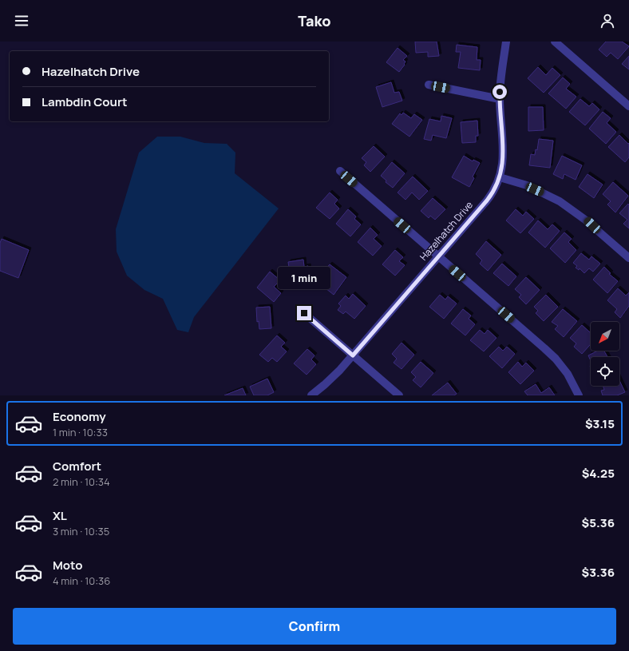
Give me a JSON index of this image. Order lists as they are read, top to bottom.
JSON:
{
  "streets": {
    "street": ["Hazelhatch Drive"]
  },
  "north": "bottom left",
  "page": {
    "header": "Tako",
    "banner": ["Hazelhatch Drive", "Lambdin Court"],
    "bubble": "1 min",
    "list": [
      {
        "name": "Economy",
        "note": "1 min · 10:33",
        "value": "$3.15"
      },
      {
        "name": "Comfort",
        "note": "2 min · 10:34",
        "value": "$4.25"
      },
      {
        "name": "XL",
        "note": "3 min · 10:35",
        "value": "$5.36"
      },
      {
        "name": "Moto",
        "note": "4 min · 10:36",
        "value": "$3.36"
      }
    ],
    "buttons": "Confirm"
  }
}
